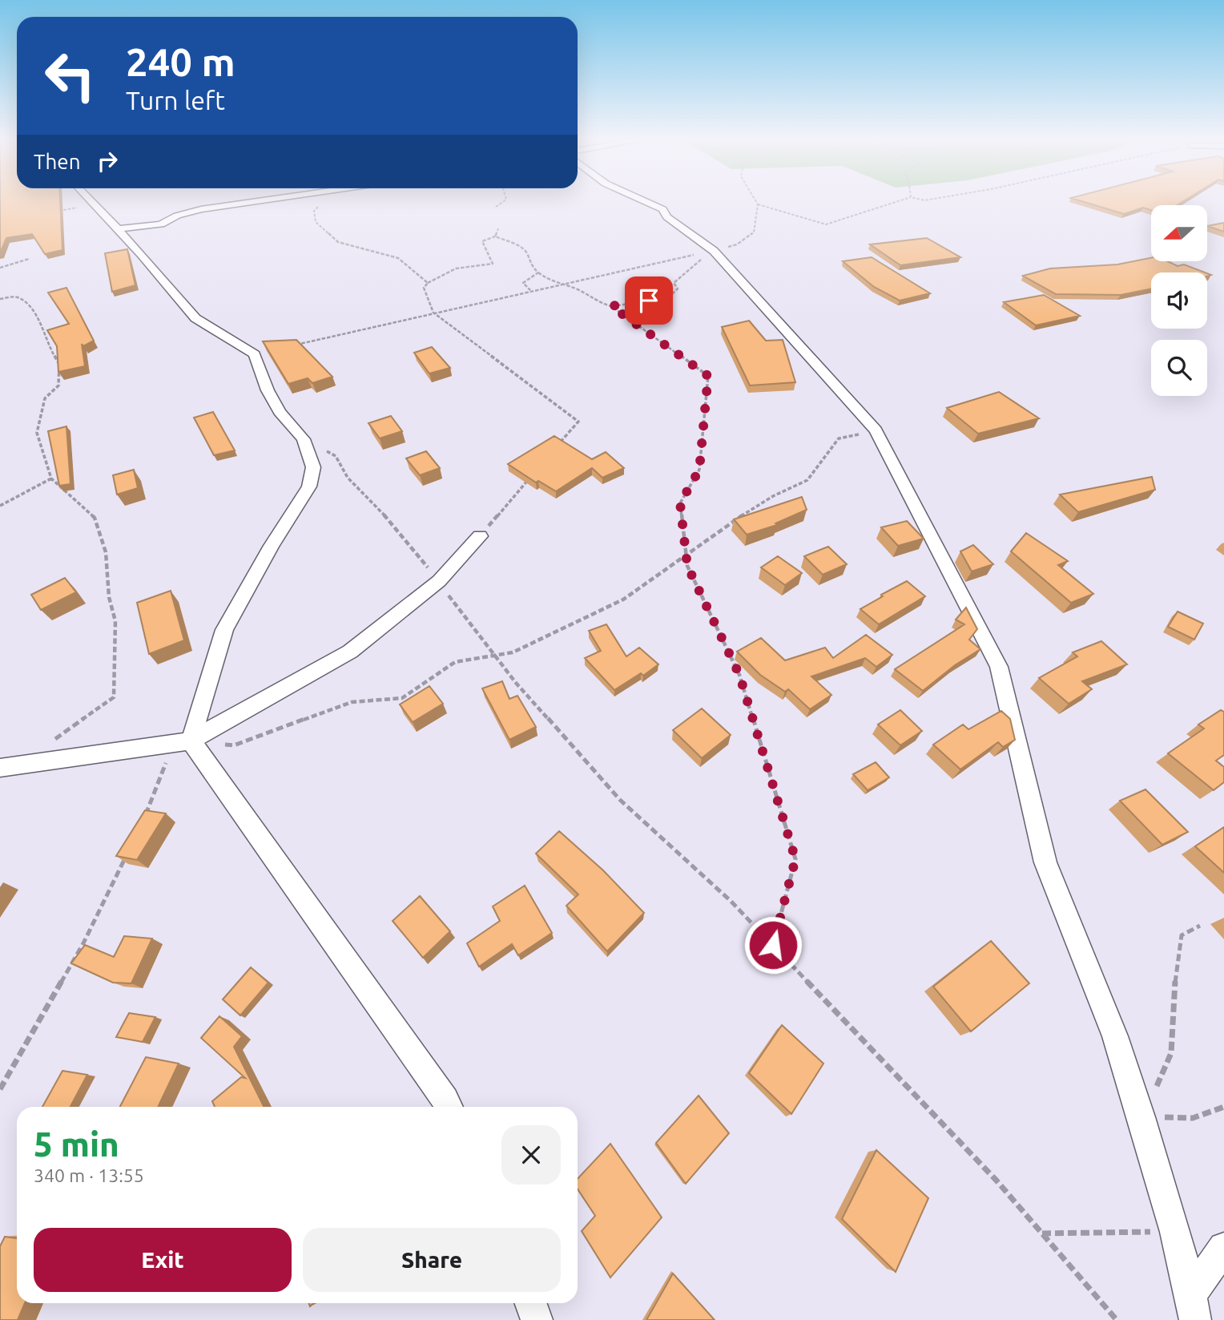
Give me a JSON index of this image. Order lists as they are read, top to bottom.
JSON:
{
  "north": "left",
  "page": {
    "turn": ["240 m", "Turn left"],
    "then": "Then",
    "heading": ["5 min", "340 m · 13:55"],
    "buttons": ["Exit", "Share"]
  }
}
